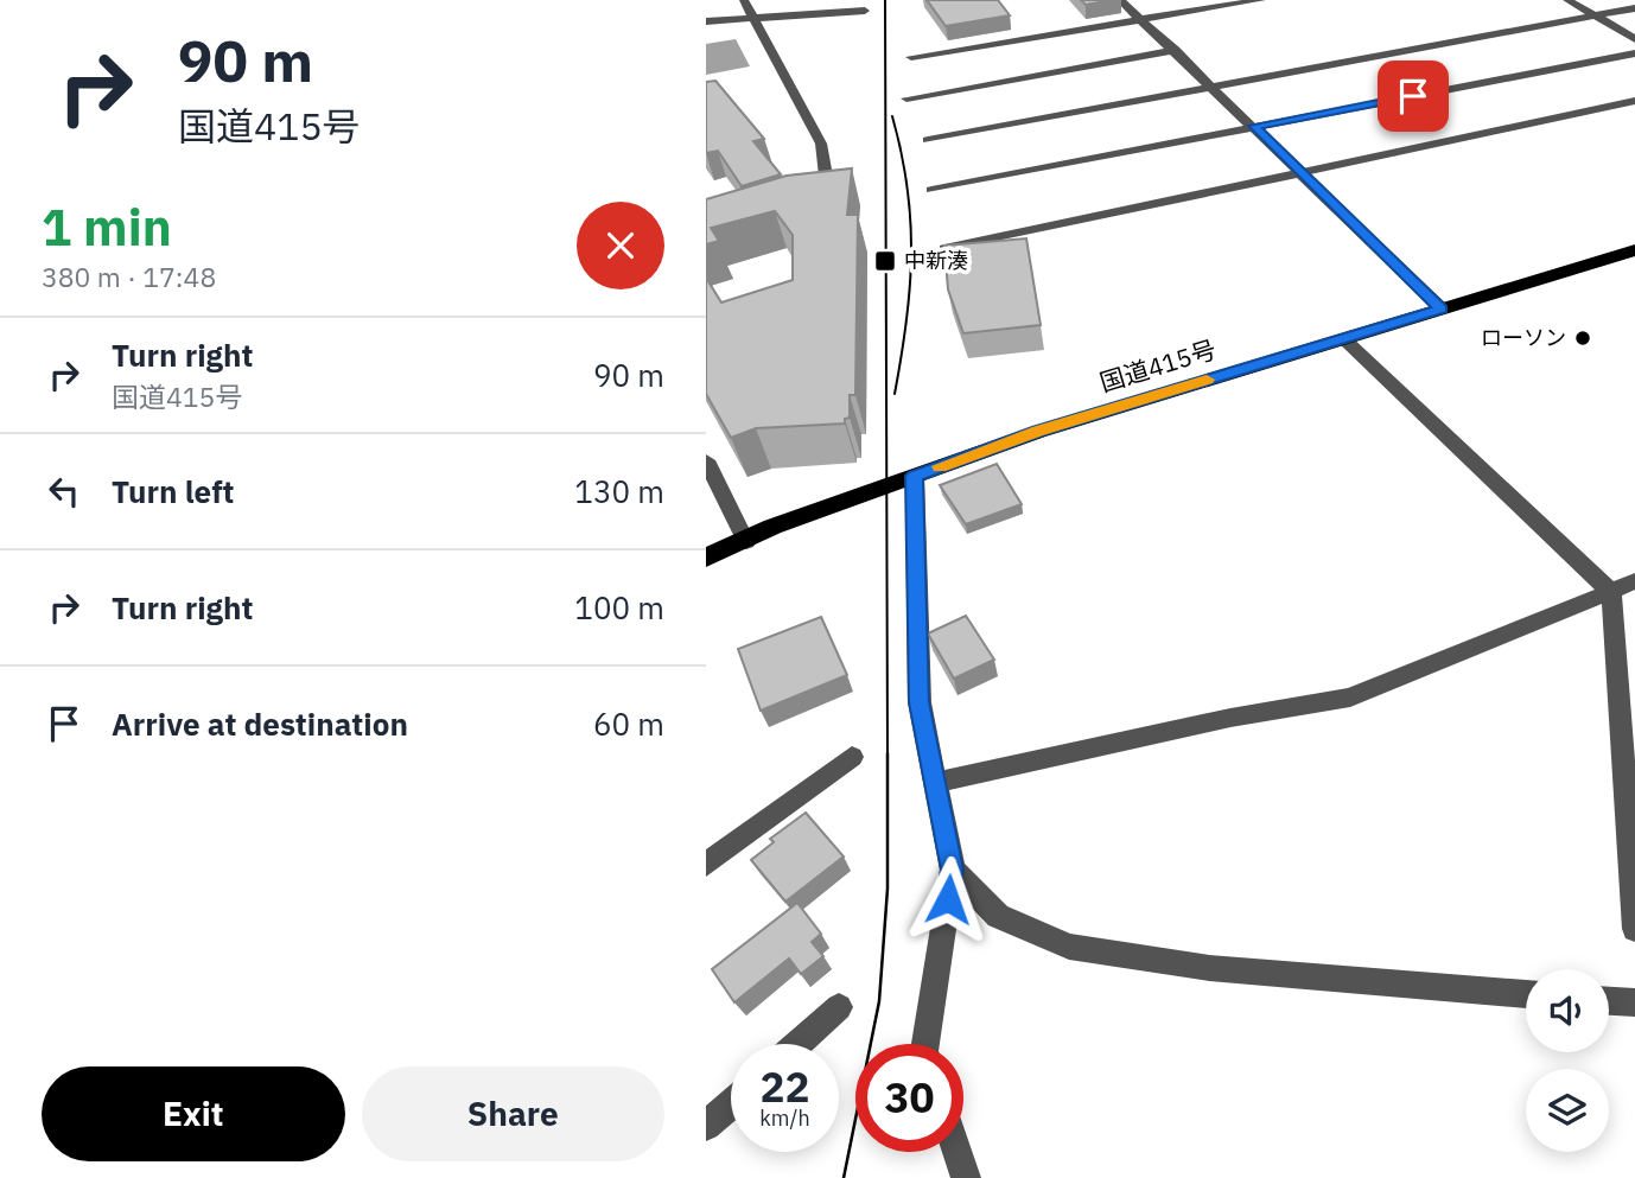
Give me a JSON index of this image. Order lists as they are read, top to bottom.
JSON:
{
  "streets": {
    "highway": ["国道415号"]
  },
  "places": {
    "transit": ["中新湊"],
    "other": ["ローソン"]
  },
  "page": {
    "turn": ["90 m", "国道415号"],
    "heading": ["1 min", "380 m · 17:48"],
    "list": [
      {
        "name": "Turn right",
        "note": "国道415号",
        "value": "90 m"
      },
      {
        "name": "Turn left",
        "value": "130 m"
      },
      {
        "name": "Turn right",
        "value": "100 m"
      },
      {
        "name": "Arrive at destination",
        "value": "60 m"
      }
    ],
    "speed": "22 km/h",
    "limit": "30",
    "buttons": ["Exit", "Share"]
  }
}
